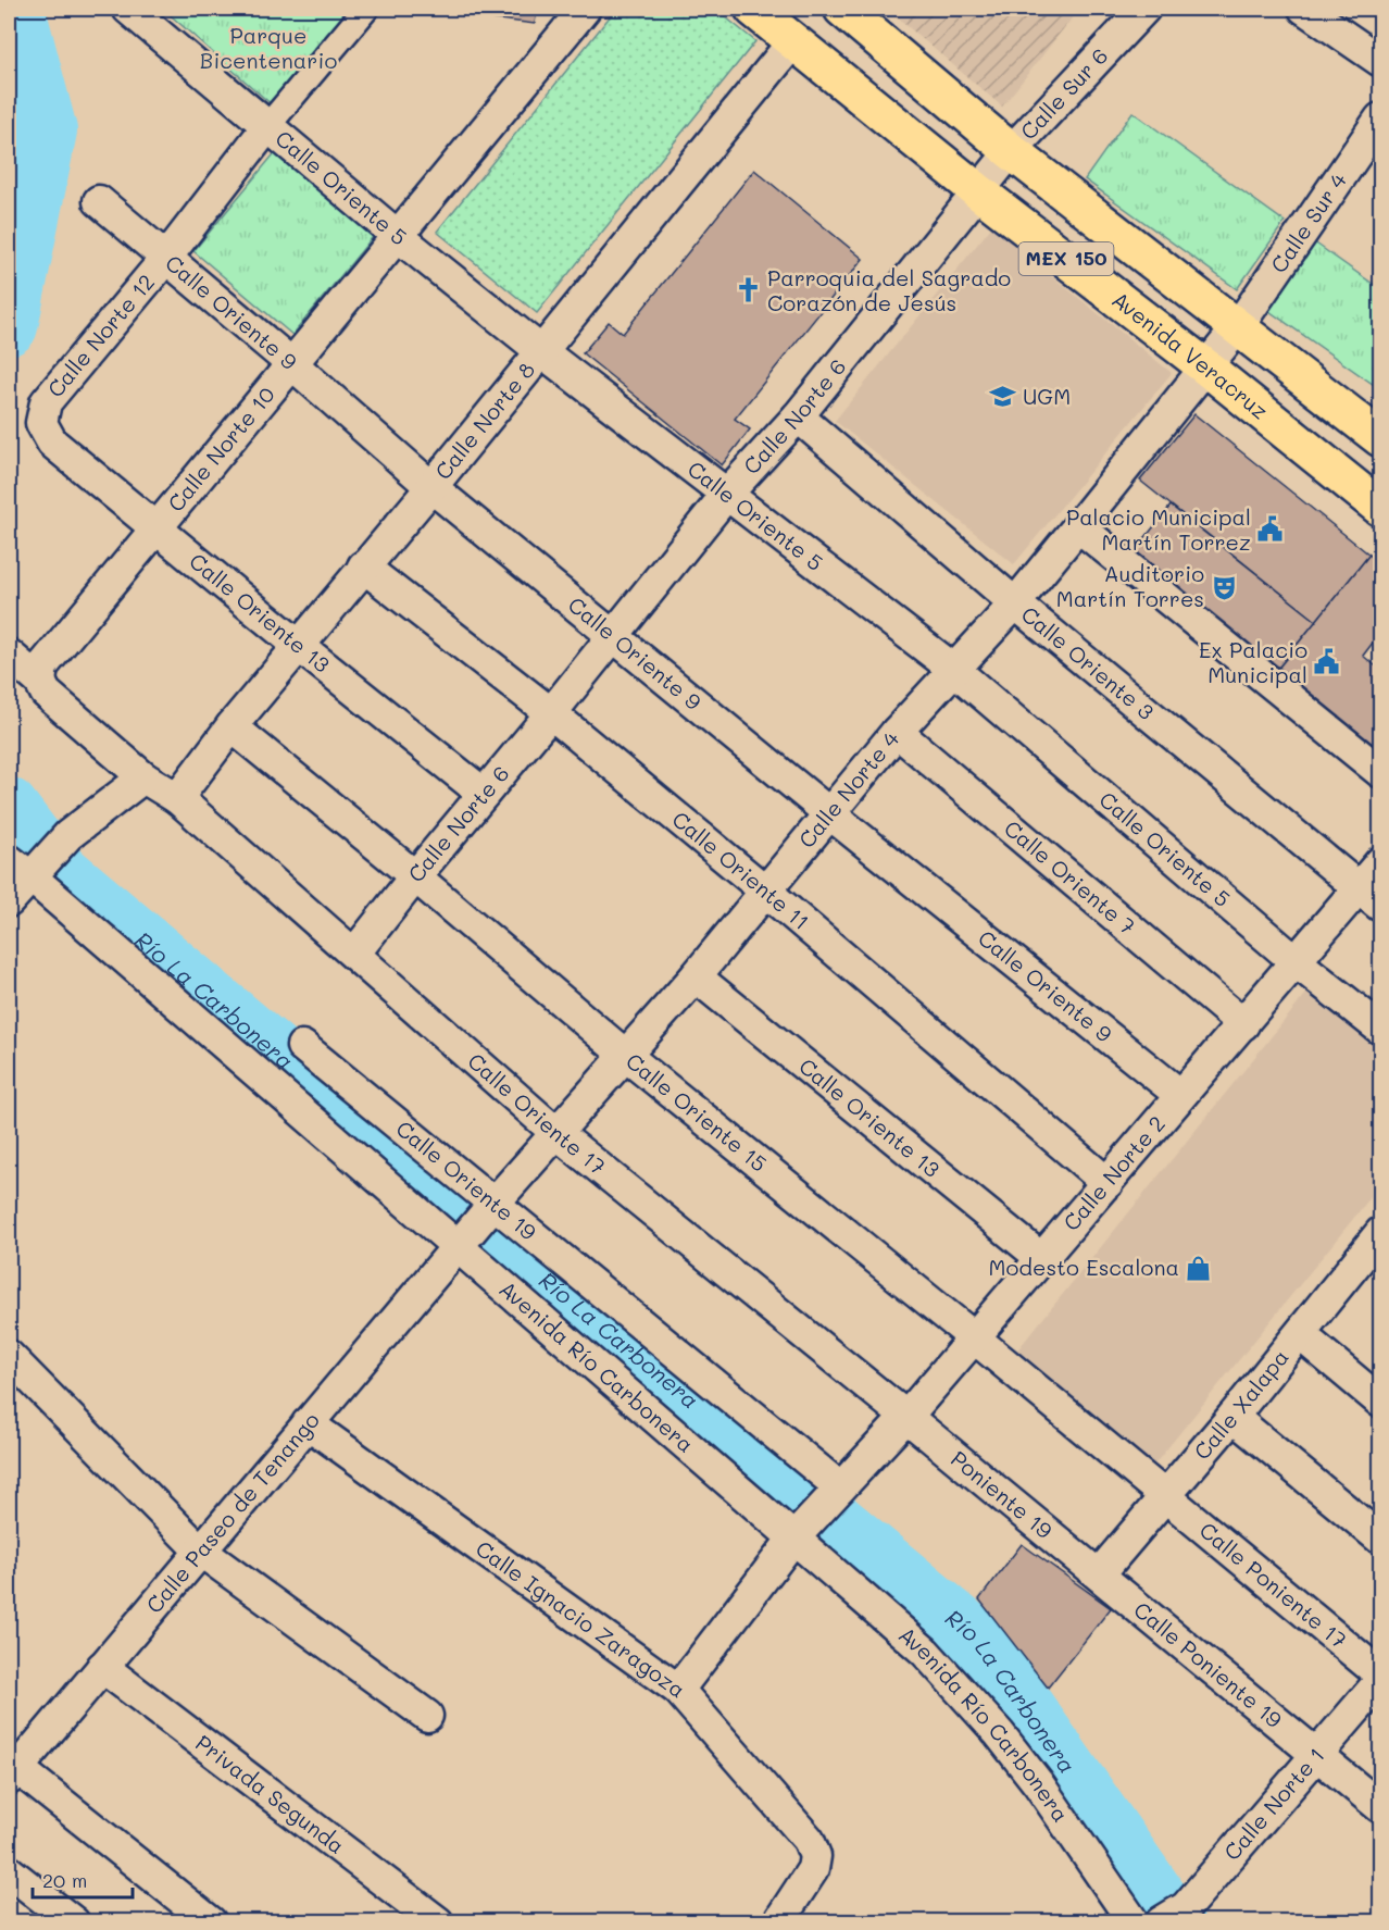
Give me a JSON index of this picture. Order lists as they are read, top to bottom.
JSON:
{
  "streets": {
    "main road": ["MEX 150", "Avenida Veracruz"],
    "street": [
      "Calle Sur 6",
      "Calle Oriente 5",
      "Calle Sur 4",
      "Calle Oriente 9",
      "Calle Norte 12",
      "Calle Norte 6",
      "Calle Norte 8",
      "Calle Norte 10",
      "Calle Oriente 13",
      "Calle Oriente 3",
      "Calle Norte 4",
      "Calle Oriente 11",
      "Calle Oriente 7",
      "Calle Oriente 17",
      "Calle Oriente 15",
      "Calle Norte 2",
      "Calle Oriente 19",
      "Avenida Río Carbonera",
      "Calle Xalapa",
      "Poniente 19",
      "Calle Paseo de Tenango",
      "Calle Poniente 17",
      "Calle Ignacio Zaragoza",
      "Calle Poniente 19",
      "Privada Segunda",
      "Calle Norte 1"
    ]
  },
  "crossings": [
    ["Calle Sur 6", "MEX 150"],
    ["Calle Sur 6", "Calle Norte 6"],
    ["Calle Oriente 5", "Calle Norte 12"],
    ["Calle Oriente 5", "Calle Norte 6"],
    ["Calle Oriente 5", "Calle Norte 8"],
    ["Calle Oriente 5", "Calle Norte 10"],
    ["Calle Oriente 5", "Calle Norte 4"],
    ["Calle Oriente 5", "Calle Norte 2"],
    ["Calle Sur 4", "MEX 150"],
    ["Calle Sur 4", "Calle Norte 4"],
    ["MEX 150", "Calle Norte 6"],
    ["MEX 150", "Calle Norte 4"],
    ["Calle Oriente 9", "Calle Norte 12"],
    ["Calle Oriente 9", "Calle Norte 6"],
    ["Calle Oriente 9", "Calle Norte 8"],
    ["Calle Oriente 9", "Calle Norte 10"],
    ["Calle Oriente 9", "Calle Norte 4"],
    ["Calle Oriente 9", "Calle Norte 2"],
    ["Calle Norte 12", "Calle Oriente 13"],
    ["Avenida Veracruz", "Calle Norte 6"],
    ["Avenida Veracruz", "Calle Norte 8"],
    ["Avenida Veracruz", "Calle Norte 4"],
    ["Calle Norte 6", "Calle Oriente 13"],
    ["Calle Norte 6", "Calle Oriente 3"],
    ["Calle Norte 6", "Calle Oriente 11"],
    ["Calle Norte 6", "Calle Oriente 17"],
    ["Calle Norte 6", "Calle Oriente 15"],
    ["Calle Norte 8", "Calle Oriente 13"],
    ["Calle Norte 8", "Calle Oriente 11"],
    ["Calle Norte 8", "Calle Oriente 17"],
    ["Calle Norte 8", "Calle Oriente 15"],
    ["Calle Norte 10", "Calle Oriente 13"],
    ["Calle Oriente 13", "Calle Norte 4"],
    ["Calle Oriente 13", "Calle Norte 2"],
    ["Calle Oriente 3", "Calle Norte 4"],
    ["Calle Oriente 3", "Calle Norte 2"],
    ["Calle Norte 4", "Calle Oriente 11"],
    ["Calle Norte 4", "Calle Oriente 7"],
    ["Calle Norte 4", "Calle Oriente 17"],
    ["Calle Norte 4", "Calle Oriente 15"],
    ["Calle Norte 4", "Calle Oriente 19"],
    ["Calle Norte 4", "Avenida Río Carbonera"],
    ["Calle Norte 4", "Calle Paseo de Tenango"],
    ["Calle Oriente 11", "Calle Norte 2"],
    ["Calle Oriente 7", "Calle Norte 2"],
    ["Calle Oriente 17", "Calle Norte 2"],
    ["Calle Oriente 17", "Poniente 19"],
    ["Calle Oriente 15", "Calle Norte 2"],
    ["Calle Oriente 15", "Calle Xalapa"],
    ["Calle Oriente 15", "Calle Poniente 17"],
    ["Calle Norte 2", "Calle Oriente 19"],
    ["Calle Norte 2", "Avenida Río Carbonera"],
    ["Calle Norte 2", "Poniente 19"],
    ["Calle Norte 2", "Calle Ignacio Zaragoza"],
    ["Avenida Río Carbonera", "Calle Paseo de Tenango"],
    ["Calle Xalapa", "Poniente 19"],
    ["Calle Xalapa", "Calle Poniente 17"],
    ["Calle Xalapa", "Calle Poniente 19"],
    ["Poniente 19", "Calle Poniente 19"],
    ["Calle Paseo de Tenango", "Calle Ignacio Zaragoza"],
    ["Calle Paseo de Tenango", "Privada Segunda"],
    ["Calle Poniente 19", "Calle Norte 1"]
  ],
  "water": ["Río La Carbonera"],
  "parks": ["Parque Bicentenario"],
  "places": {
    "church": ["Parroquia del Sagrado Corazón de Jesús"],
    "school or university": ["UGM"],
    "public building": ["Palacio Municipal Martín Torrez", "Ex Palacio Municipal"],
    "theatre": ["Auditorio Martín Torres"],
    "shop": ["Modesto Escalona"]
  },
  "scale_bar": "20 m"
}
